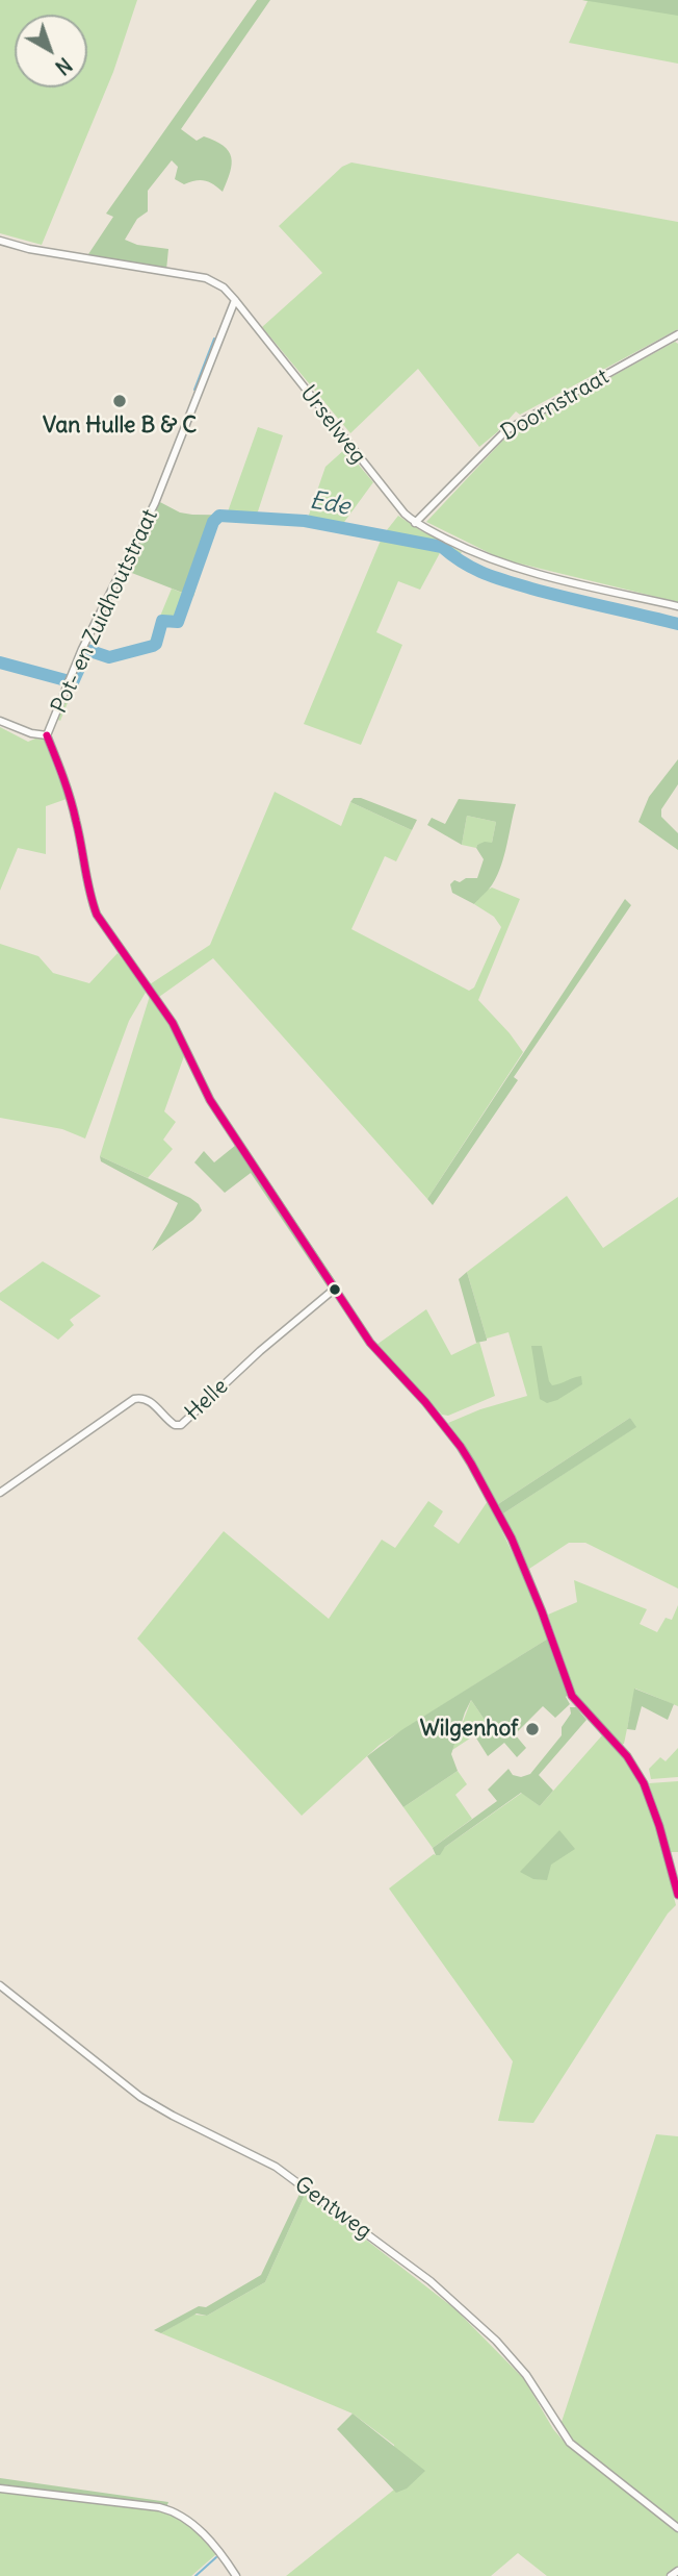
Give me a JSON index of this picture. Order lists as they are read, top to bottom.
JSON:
{
  "streets": {
    "street": [
      "Doornstraat",
      "Urselweg",
      "Pot- en Zuidhoutstraat",
      "Helle",
      "Gentweg"
    ]
  },
  "crossings": [
    ["Doornstraat", "Urselweg"],
    ["Urselweg", "Pot- en Zuidhoutstraat"],
    ["Pot- en Zuidhoutstraat", "Helle"]
  ],
  "water": ["Ede"],
  "places": ["Van Hulle B & C", "Wilgenhof"],
  "north": "bottom right"
}
